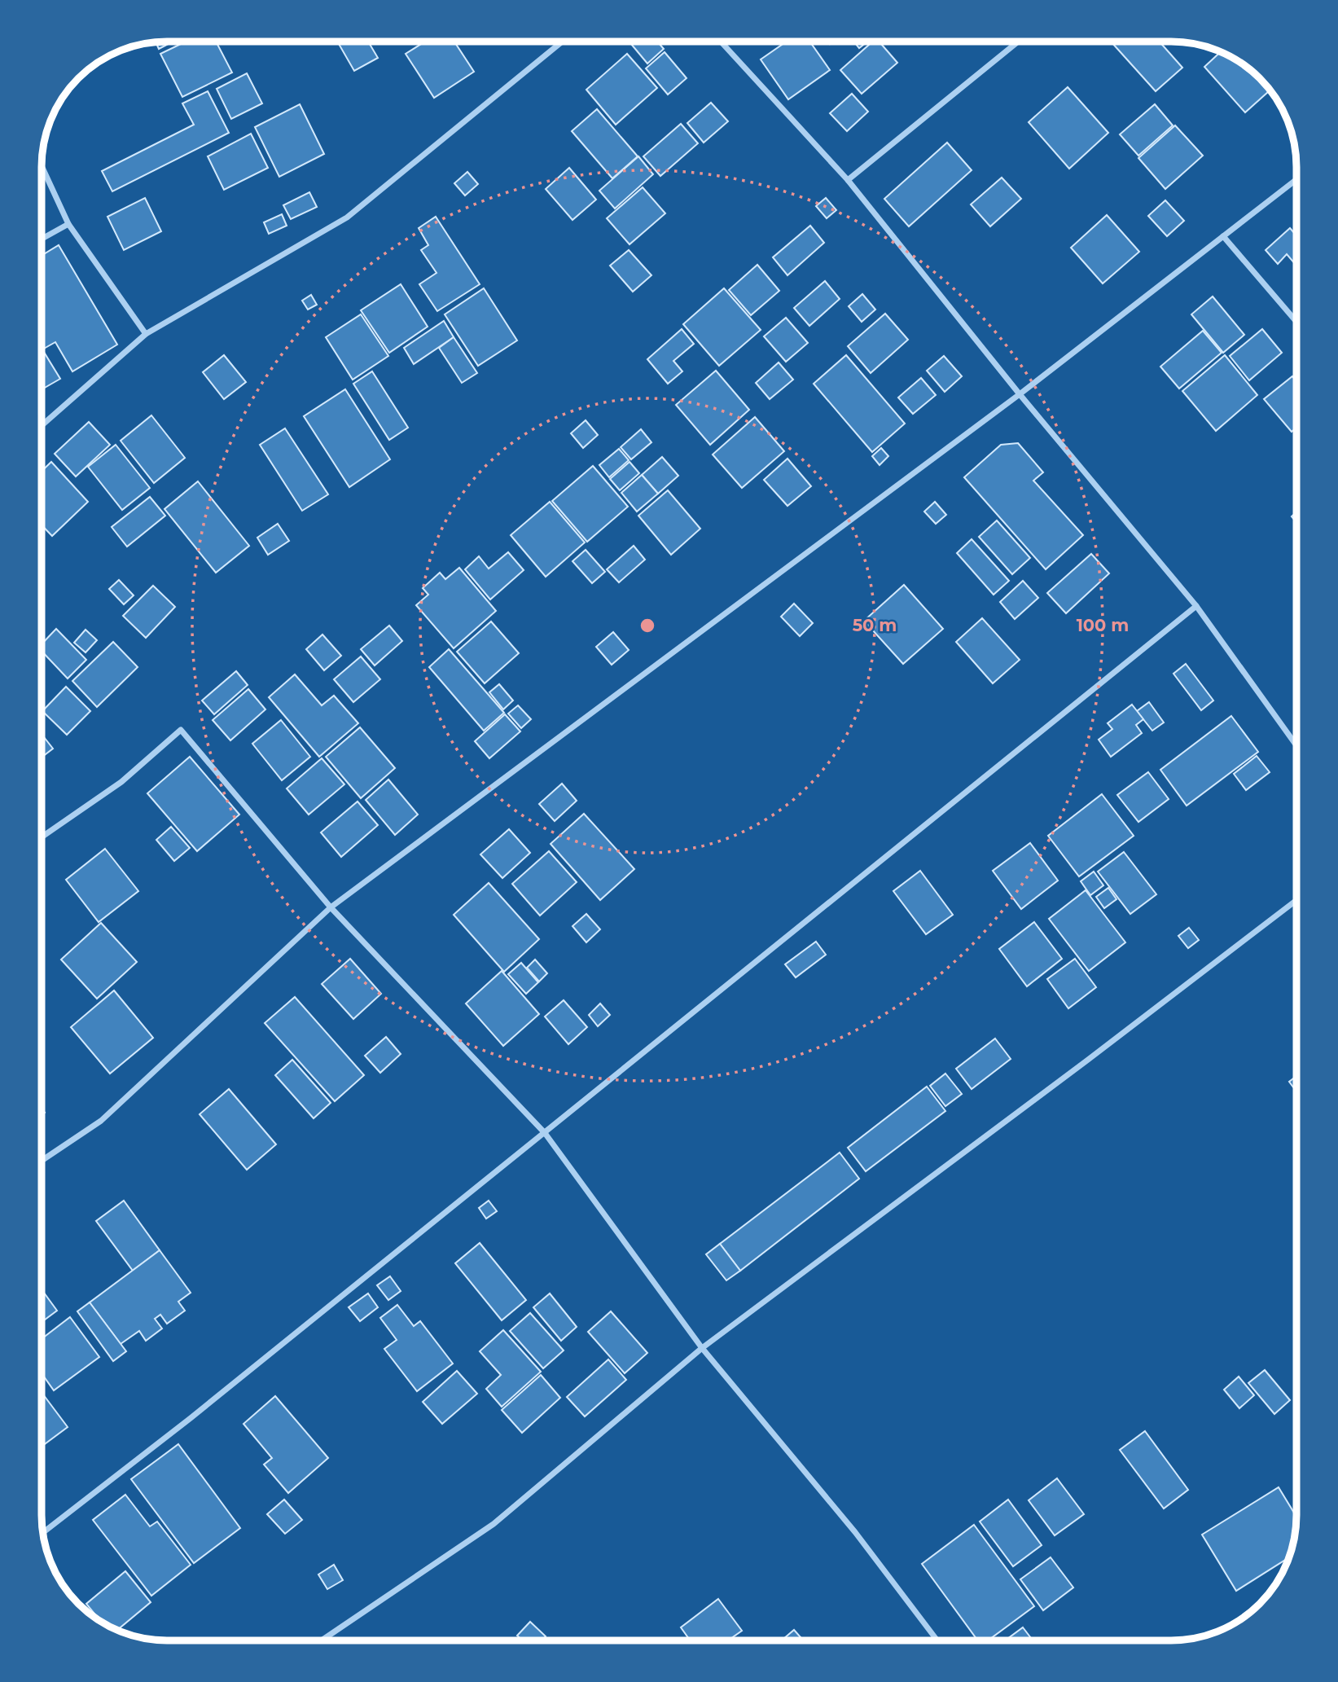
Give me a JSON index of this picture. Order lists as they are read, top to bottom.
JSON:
{
  "rings": ["50 m", "100 m"]
}
